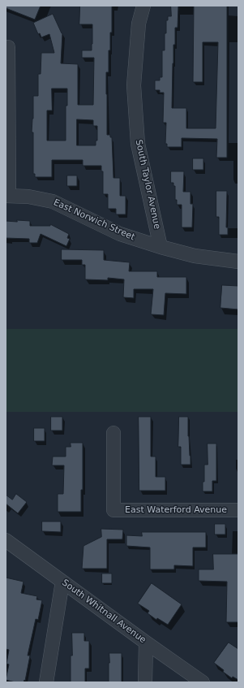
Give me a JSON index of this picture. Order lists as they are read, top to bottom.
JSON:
{
  "streets": {
    "street": [
      "South Taylor Avenue",
      "East Norwich Street",
      "East Waterford Avenue",
      "South Whitnall Avenue"
    ]
  },
  "crossings": [
    ["South Taylor Avenue", "East Norwich Street"]
  ]
}
